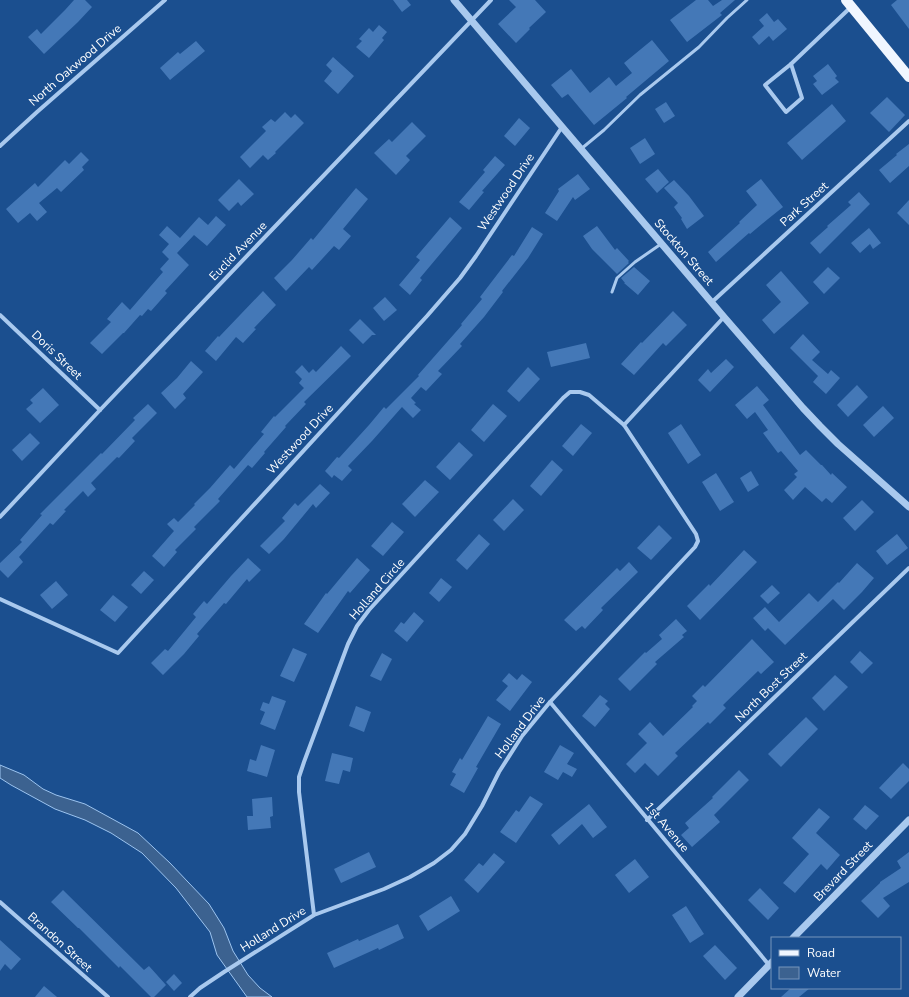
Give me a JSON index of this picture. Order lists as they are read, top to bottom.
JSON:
{
  "streets": {
    "street": [
      "North Oakwood Drive",
      "Westwood Drive",
      "Park Street",
      "Euclid Avenue",
      "Stockton Street",
      "Doris Street",
      "Holland Circle",
      "North Bost Street",
      "Holland Drive",
      "1st Avenue",
      "Brevard Street",
      "Brandon Street"
    ]
  },
  "crossings": [
    ["Westwood Drive", "Stockton Street"],
    ["Park Street", "Stockton Street"],
    ["Euclid Avenue", "Stockton Street"],
    ["Euclid Avenue", "Doris Street"],
    ["Holland Circle", "Holland Drive"],
    ["North Bost Street", "1st Avenue"],
    ["Holland Drive", "1st Avenue"]
  ],
  "legend": ["Road", "Water"]
}
